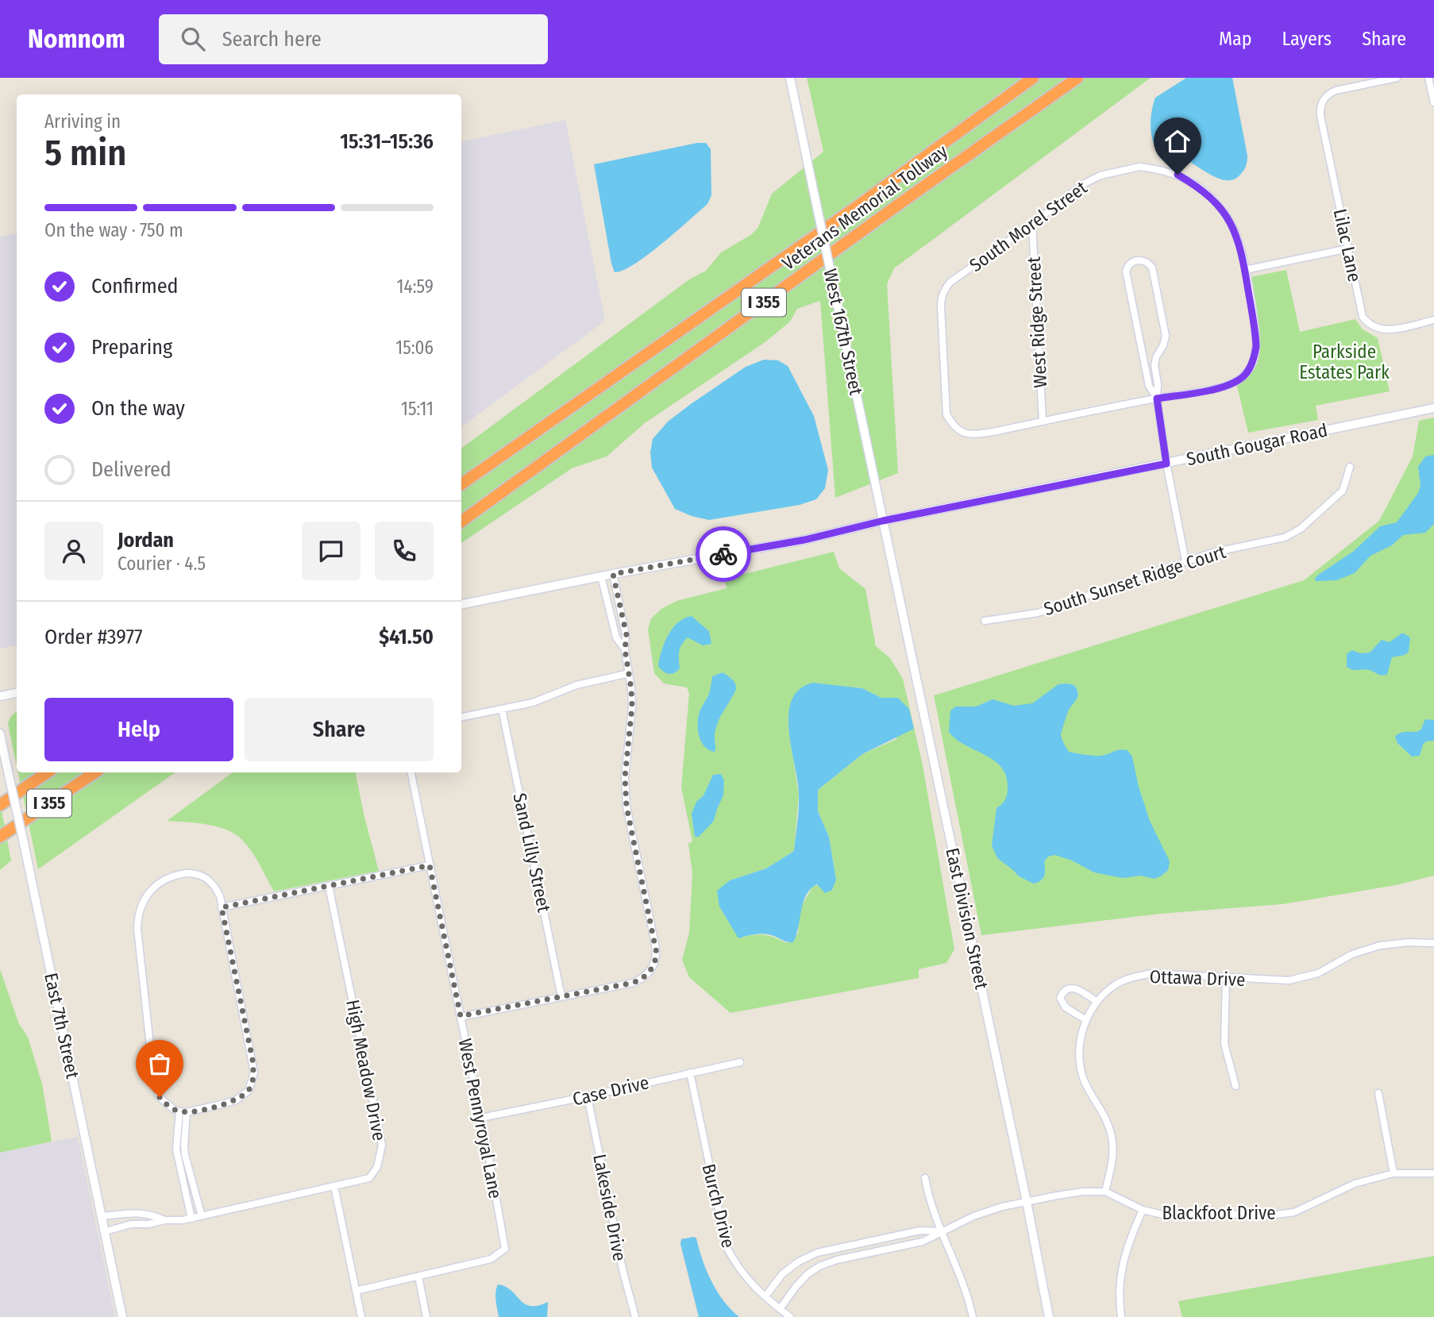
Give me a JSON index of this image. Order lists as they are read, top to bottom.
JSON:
{
  "streets": {
    "highway": ["Veterans Memorial Tollway", "I 355"],
    "street": [
      "South Morel Street",
      "Lilac Lane",
      "West Ridge Street",
      "West 167th Street",
      "South Gougar Road",
      "South Sunset Ridge Court",
      "Sand Lilly Street",
      "East Division Street",
      "Ottawa Drive",
      "East 7th Street",
      "High Meadow Drive",
      "Case Drive",
      "West Pennyroyal Lane",
      "Burch Drive",
      "Lakeside Drive",
      "Blackfoot Drive"
    ]
  },
  "crossings": [
    ["South Morel Street", "West Ridge Street"],
    ["West 167th Street", "South Gougar Road"],
    ["West 167th Street", "East Division Street"],
    ["South Gougar Road", "East Division Street"],
    ["East Division Street", "Blackfoot Drive"],
    ["Ottawa Drive", "Blackfoot Drive"],
    ["East 7th Street", "High Meadow Drive"],
    ["Case Drive", "West Pennyroyal Lane"],
    ["Case Drive", "Burch Drive"],
    ["Case Drive", "Lakeside Drive"],
    ["Burch Drive", "Blackfoot Drive"]
  ],
  "parks": ["Parkside Estates Park"],
  "page": {
    "header": "Nomnom",
    "search": "Search here",
    "nav": ["Map", "Layers", "Share"],
    "heading": ["5 min", "Arriving in", "15:31–15:36"],
    "panel": [
      "Jordan",
      "Courier · 4.5",
      "Order #3977",
      "$41.50"
    ],
    "bar": "On the way · 750 m",
    "list": [
      ["Confirmed", "14:59"],
      ["Preparing", "15:06"],
      ["On the way", "15:11"],
      "Delivered"
    ],
    "buttons": ["Help", "Share"]
  }
}
